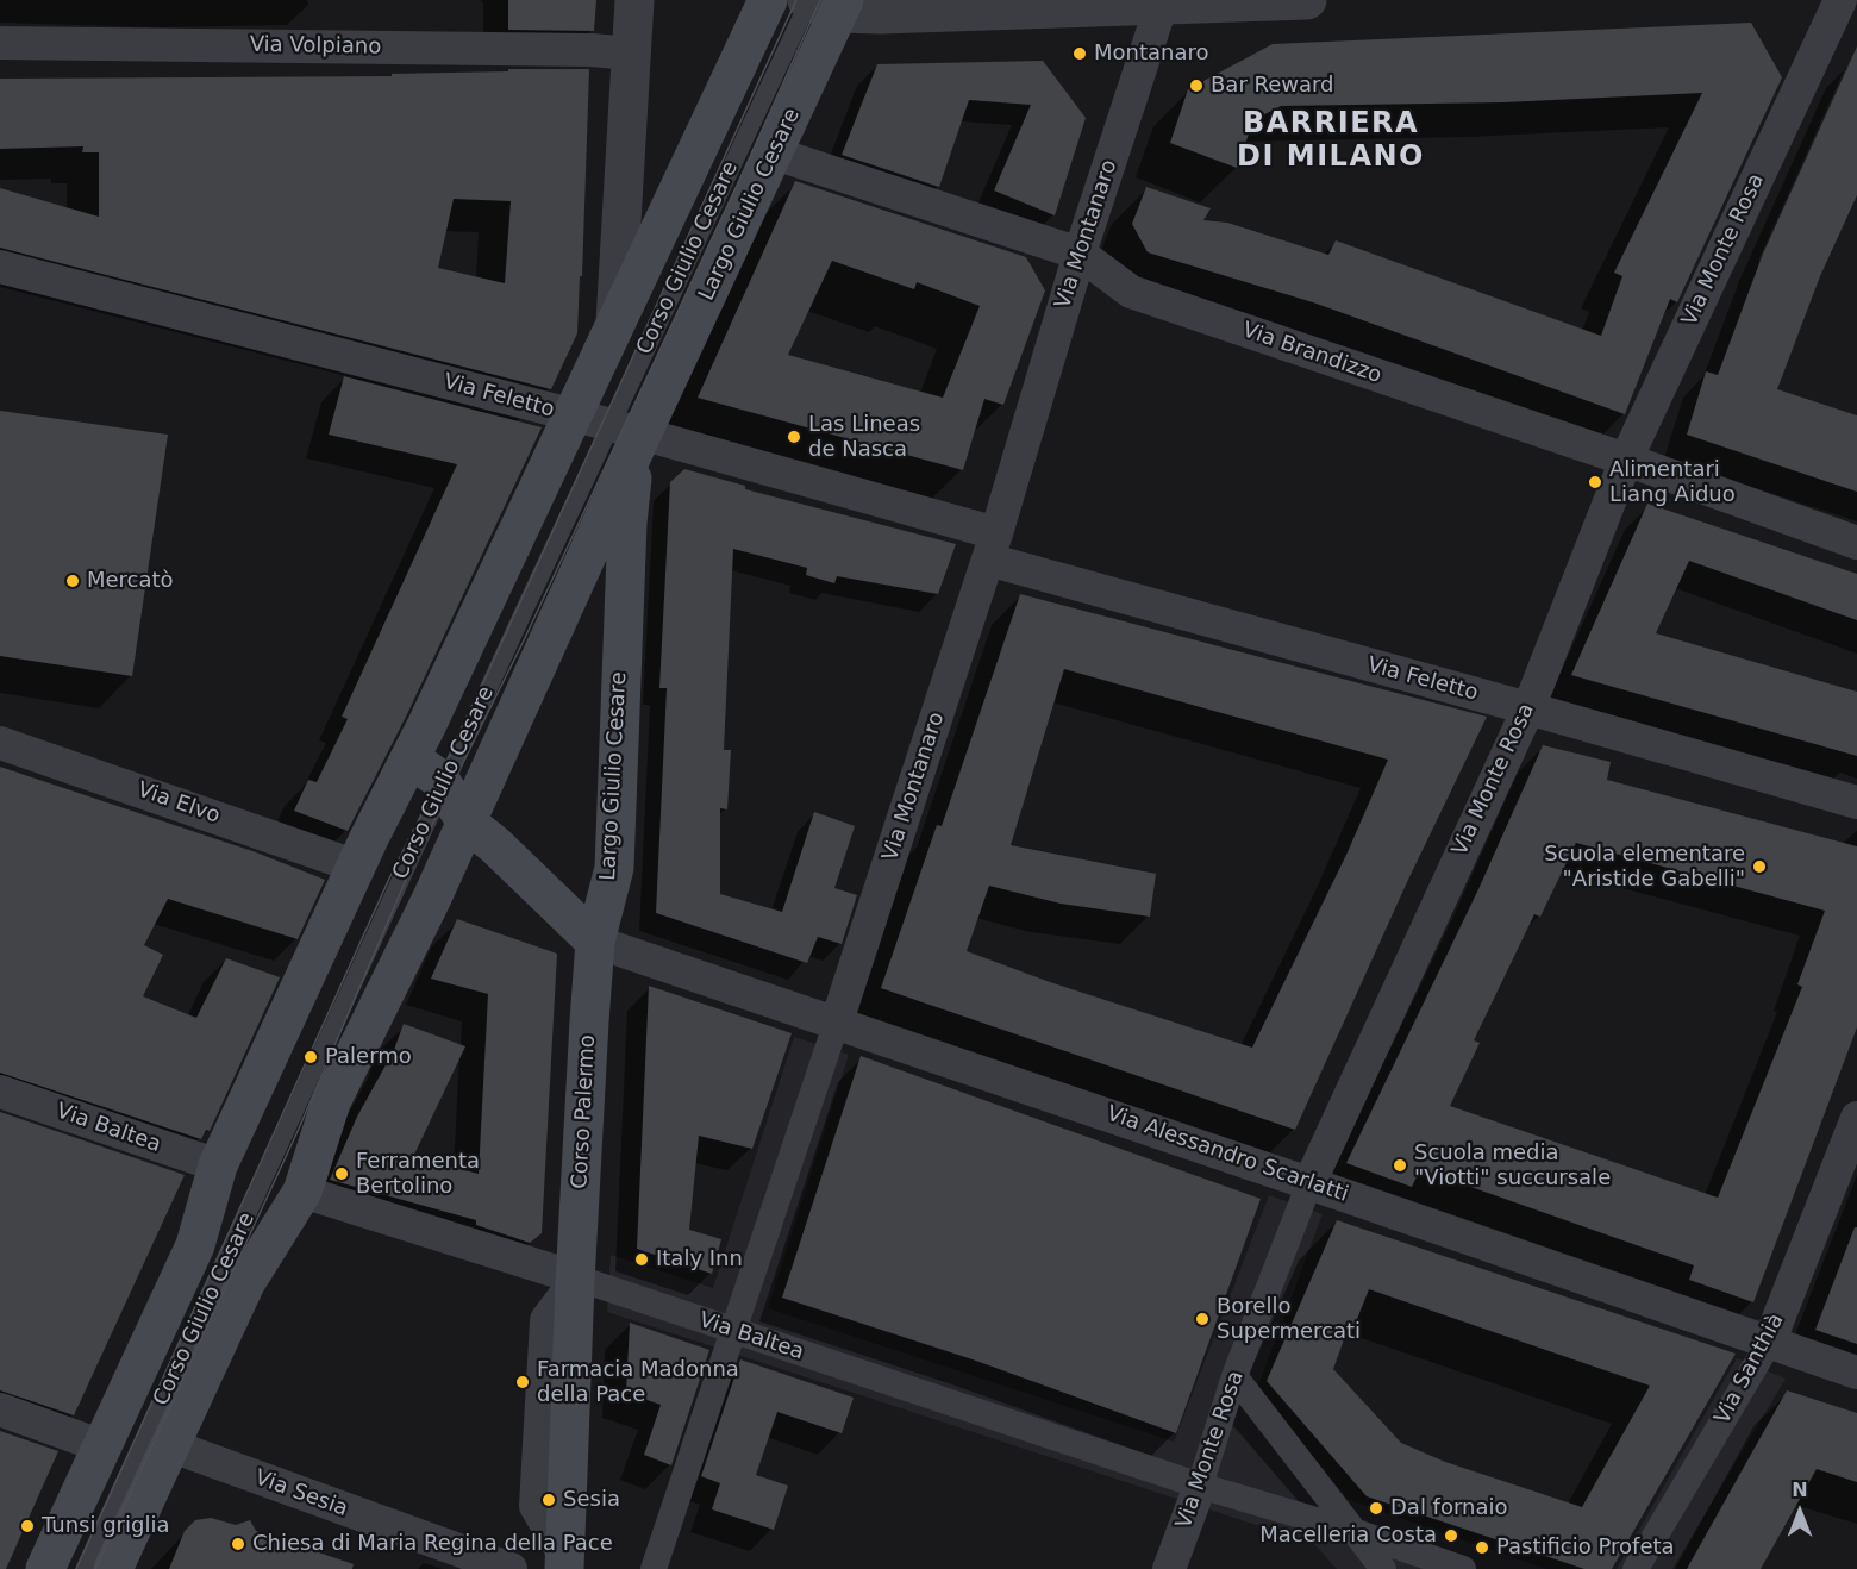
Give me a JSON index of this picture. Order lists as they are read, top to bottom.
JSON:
{
  "streets": {
    "main road": ["Largo Giulio Cesare", "Corso Giulio Cesare", "Corso Palermo"],
    "street": [
      "Via Volpiano",
      "Via Montanaro",
      "Via Monte Rosa",
      "Via Brandizzo",
      "Via Feletto",
      "Via Elvo",
      "Via Baltea",
      "Via Alessandro Scarlatti",
      "Via Santhià",
      "Via Sesia"
    ]
  },
  "crossings": [
    ["Largo Giulio Cesare", "Corso Giulio Cesare"],
    ["Largo Giulio Cesare", "Via Brandizzo"],
    ["Largo Giulio Cesare", "Via Feletto"],
    ["Largo Giulio Cesare", "Corso Palermo"],
    ["Largo Giulio Cesare", "Via Alessandro Scarlatti"],
    ["Via Montanaro", "Via Brandizzo"],
    ["Via Montanaro", "Via Feletto"],
    ["Via Montanaro", "Via Baltea"],
    ["Via Montanaro", "Via Alessandro Scarlatti"],
    ["Via Monte Rosa", "Via Brandizzo"],
    ["Via Monte Rosa", "Via Feletto"],
    ["Via Monte Rosa", "Via Baltea"],
    ["Via Monte Rosa", "Via Alessandro Scarlatti"],
    ["Corso Giulio Cesare", "Via Feletto"],
    ["Corso Giulio Cesare", "Via Elvo"],
    ["Corso Giulio Cesare", "Via Baltea"],
    ["Corso Giulio Cesare", "Via Sesia"],
    ["Corso Palermo", "Via Baltea"],
    ["Corso Palermo", "Via Alessandro Scarlatti"],
    ["Via Alessandro Scarlatti", "Via Santhià"]
  ],
  "districts": ["BARRIERA DI MILANO"],
  "places": [
    "Montanaro",
    "Bar Reward",
    "Las Lineas de Nasca",
    "Alimentari Liang Aiduo",
    "Mercatò",
    "Scuola elementare \"Aristide Gabelli\"",
    "Palermo",
    "Scuola media \"Viotti\" succursale",
    "Ferramenta Bertolino",
    "Italy Inn",
    "Borello Supermercati",
    "Farmacia Madonna della Pace",
    "Sesia",
    "Dal fornaio",
    "Tunsi griglia",
    "Macelleria Costa",
    "Chiesa di Maria Regina della Pace",
    "Pastificio Profeta"
  ],
  "north": "top"
}
